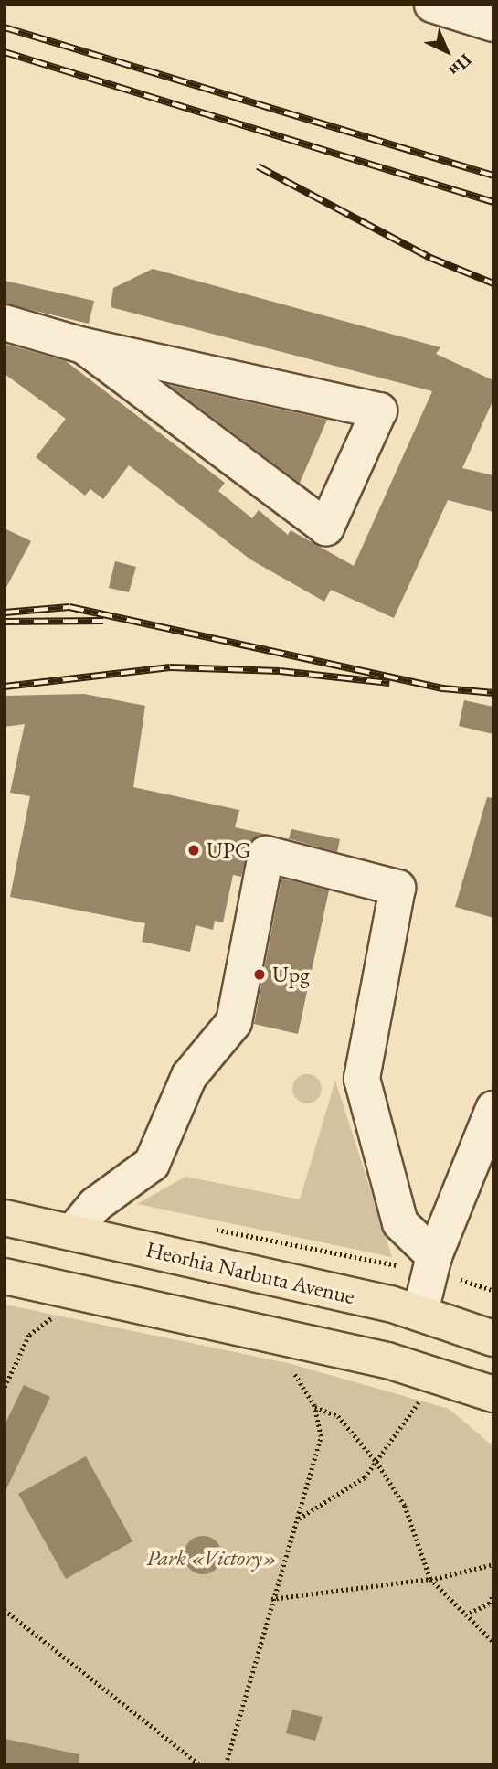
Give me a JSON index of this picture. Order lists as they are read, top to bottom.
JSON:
{
  "streets": {
    "main road": ["Heorhia Narbuta Avenue"]
  },
  "parks": ["Park «Victory»"],
  "places": ["UPG", "Upg"],
  "north": "bottom right"
}
